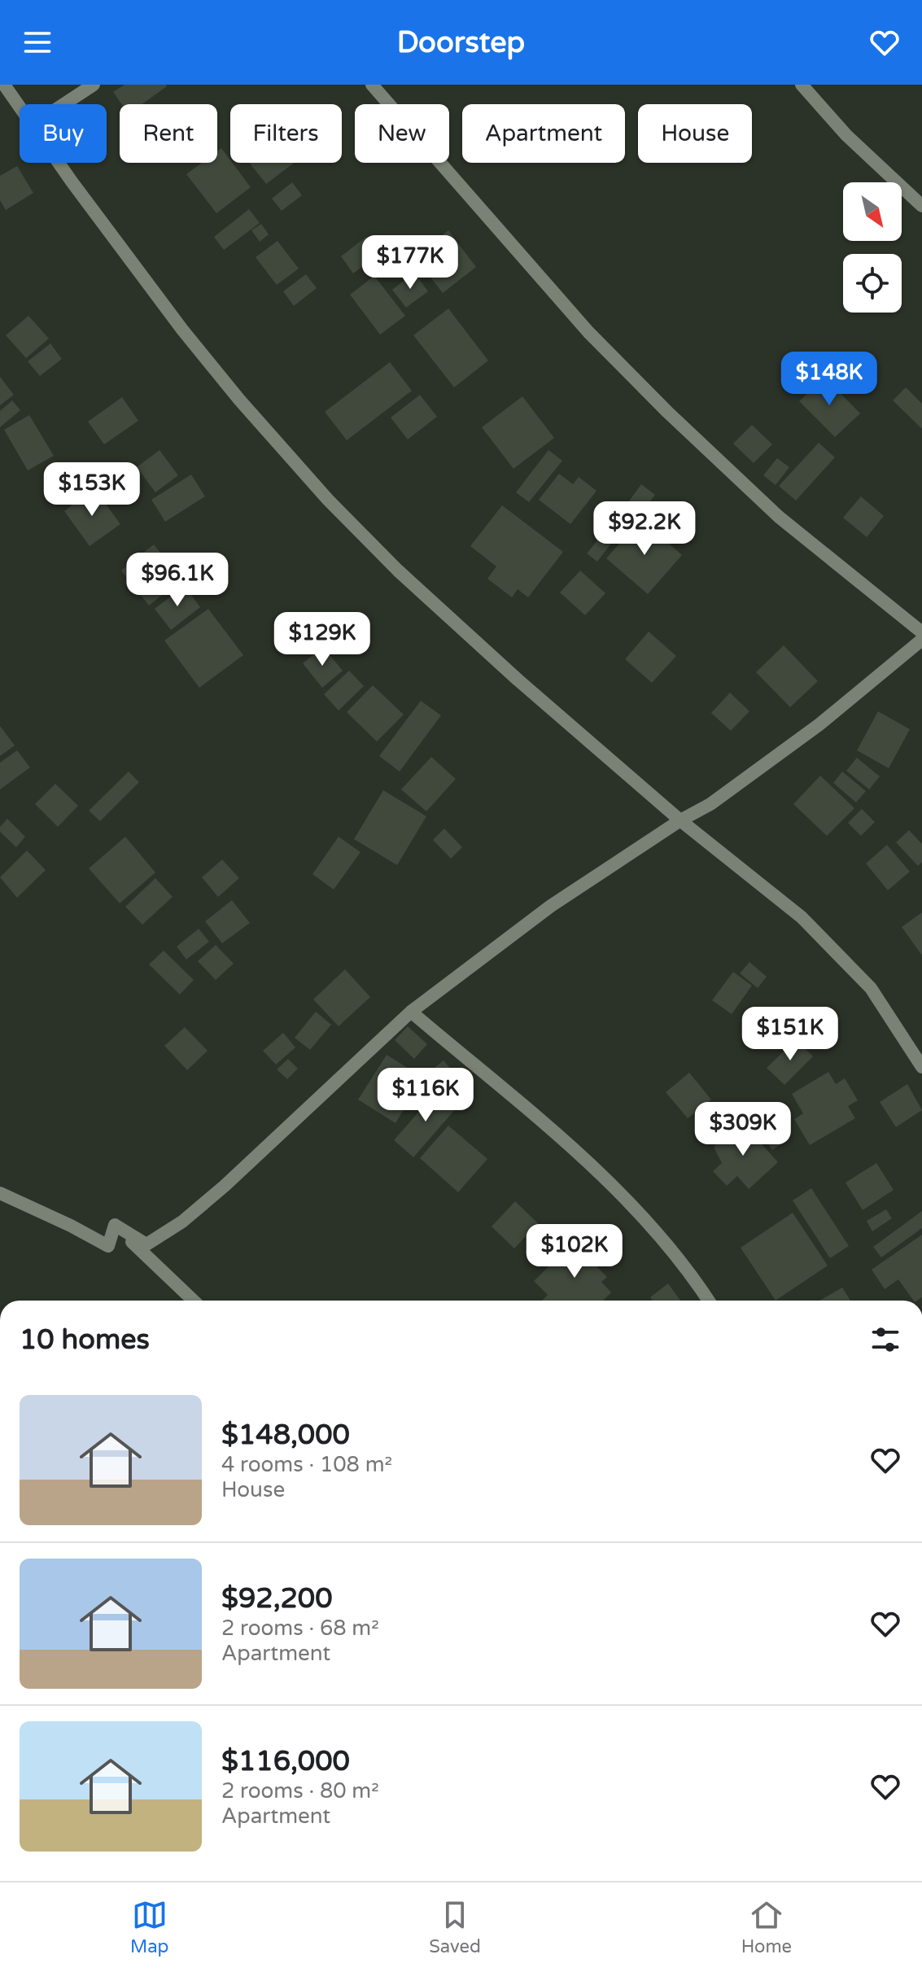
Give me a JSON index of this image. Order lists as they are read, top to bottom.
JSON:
{
  "north": "bottom right",
  "page": {
    "header": "Doorstep",
    "chip": [
      "Buy",
      "Rent",
      "Filters",
      "New",
      "Apartment",
      "House"
    ],
    "price": [
      "$177K",
      "$148K",
      "$153K",
      "$92.2K",
      "$96.1K",
      "$129K",
      "$151K",
      "$116K",
      "$309K",
      "$102K"
    ],
    "heading": "10 homes",
    "list": [
      {
        "name": "$148,000",
        "note": "4 rooms · 108 m² · House"
      },
      {
        "name": "$92,200",
        "note": "2 rooms · 68 m² · Apartment"
      },
      {
        "name": "$116,000",
        "note": "2 rooms · 80 m² · Apartment"
      }
    ],
    "tabs": ["Map", "Saved", "Home"]
  }
}
